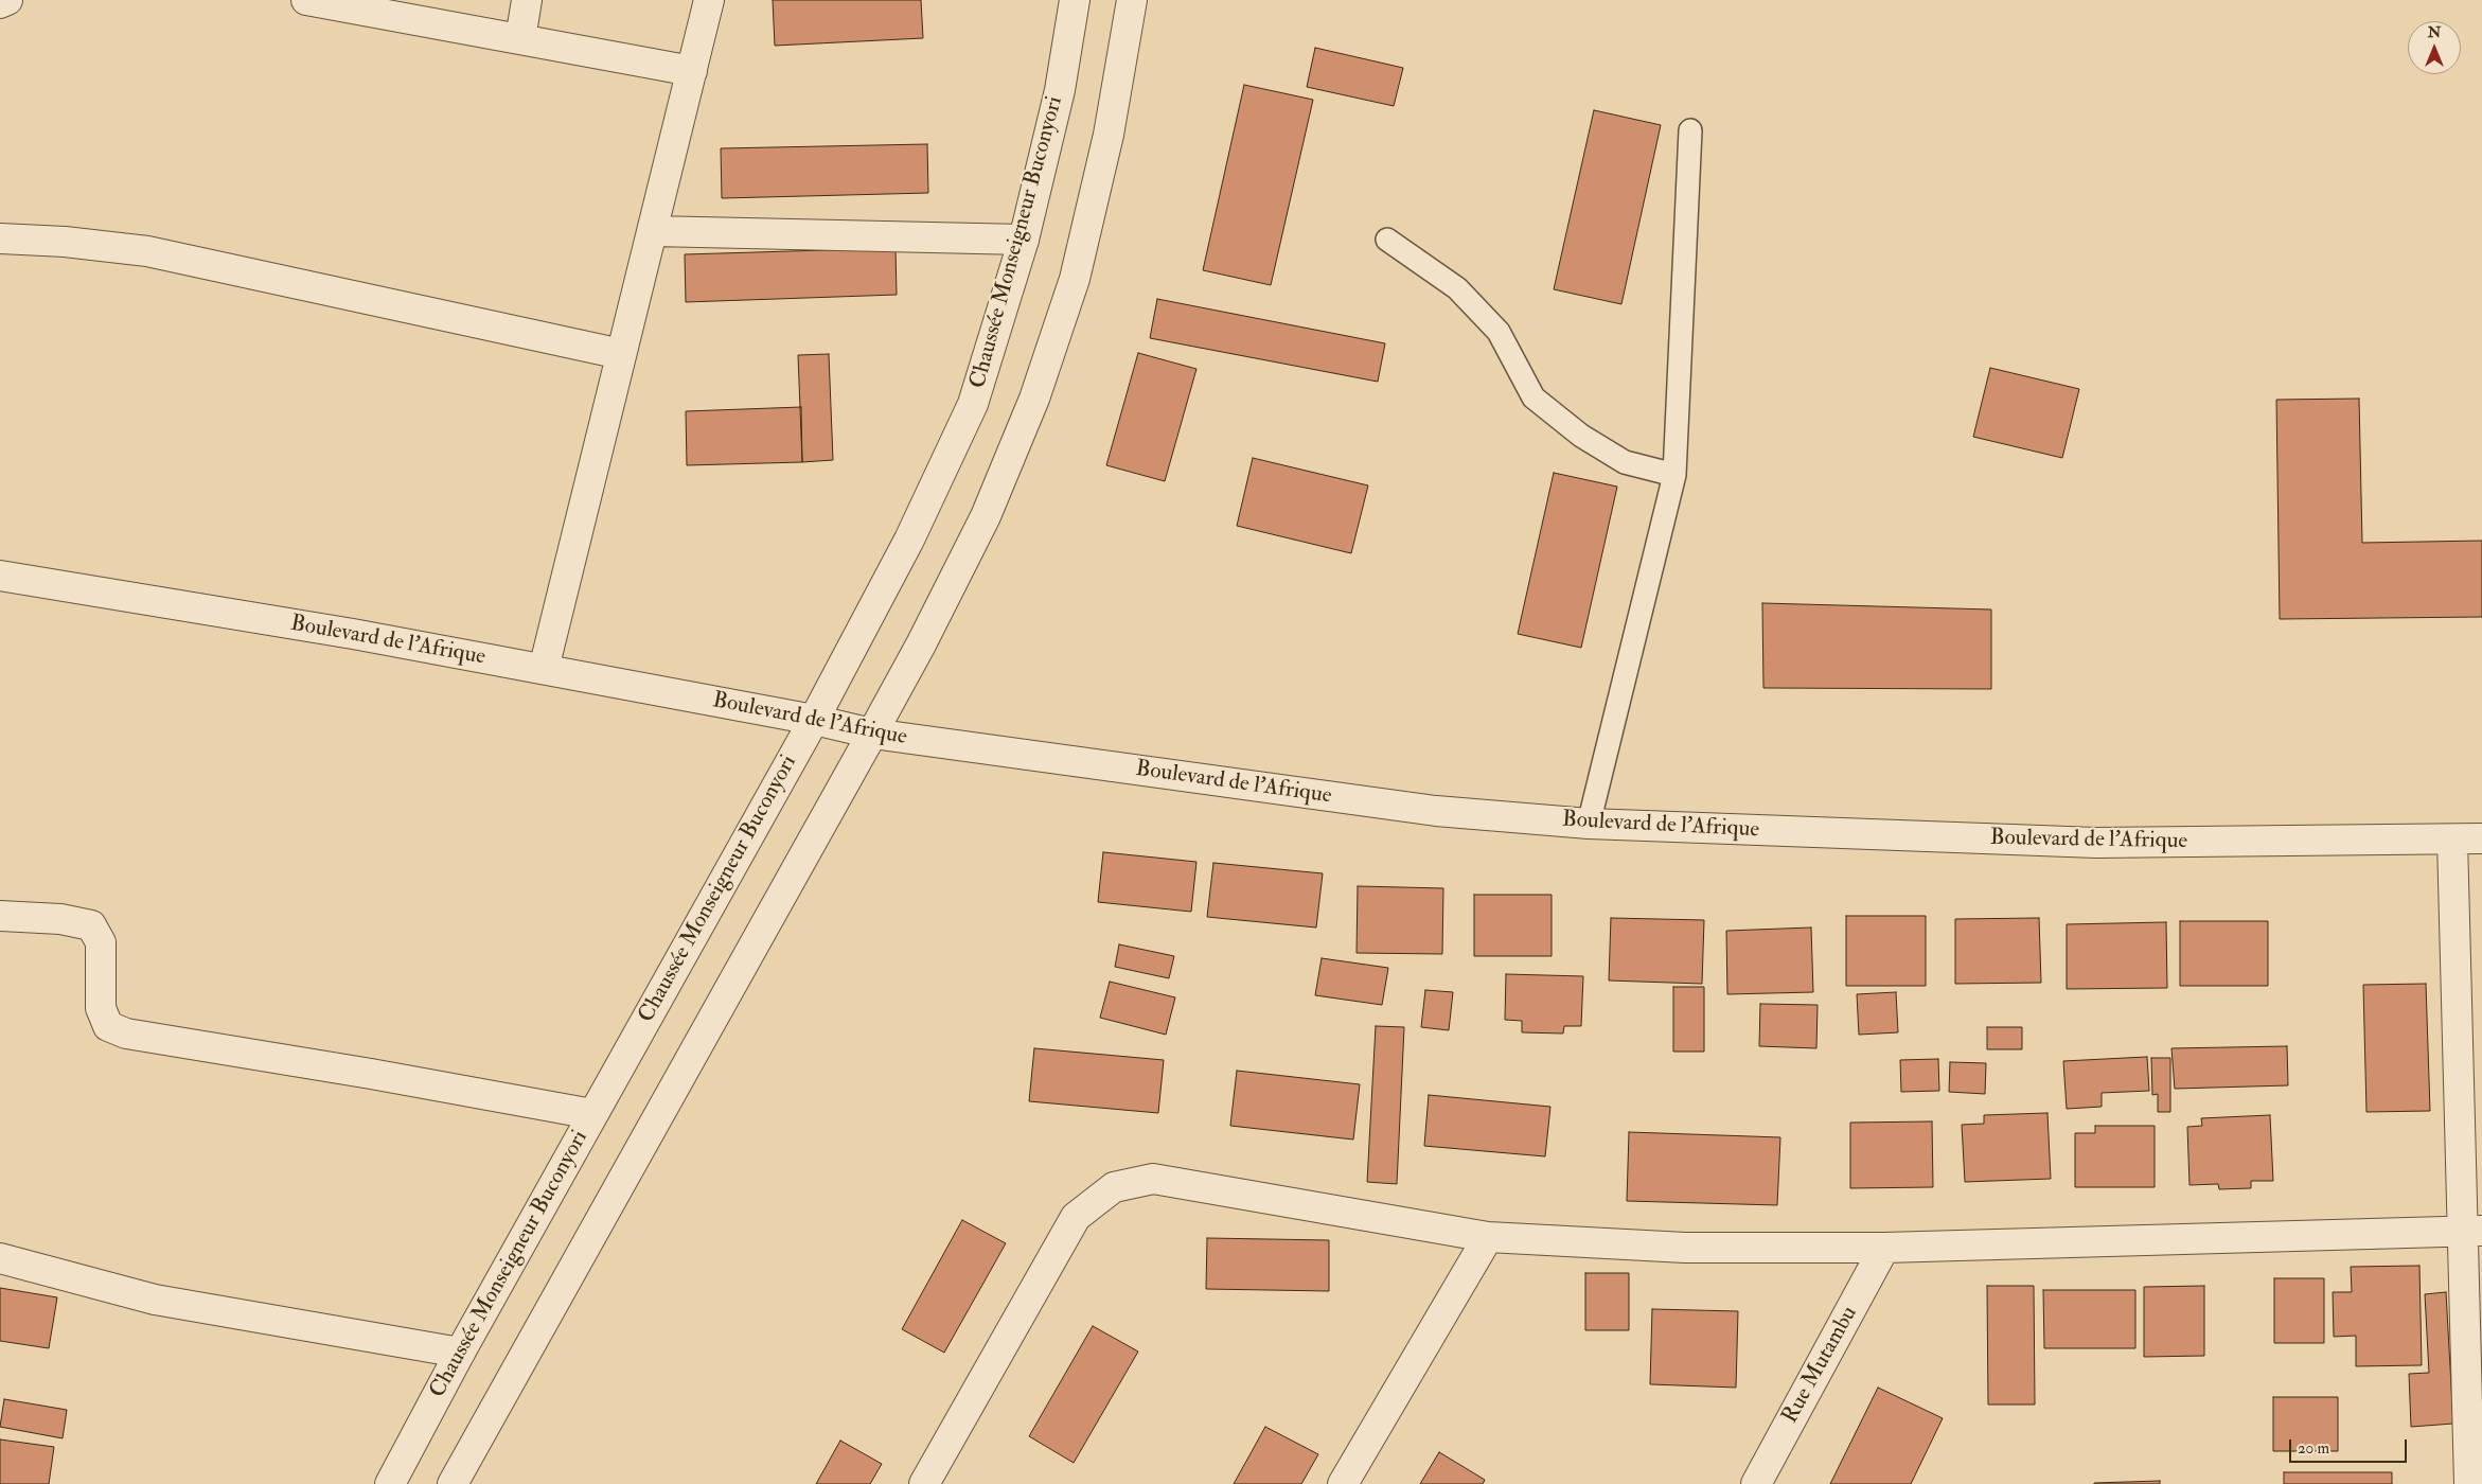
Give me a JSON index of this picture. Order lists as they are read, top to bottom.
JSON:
{
  "streets": {
    "street": ["Chaussée Monseigneur Buconyori", "Boulevard de l'Afrique", "Rue Mutambu"]
  },
  "crossings": [
    ["Chaussée Monseigneur Buconyori", "Boulevard de l'Afrique"]
  ],
  "scale_bar": "20 m",
  "north": "top"
}
